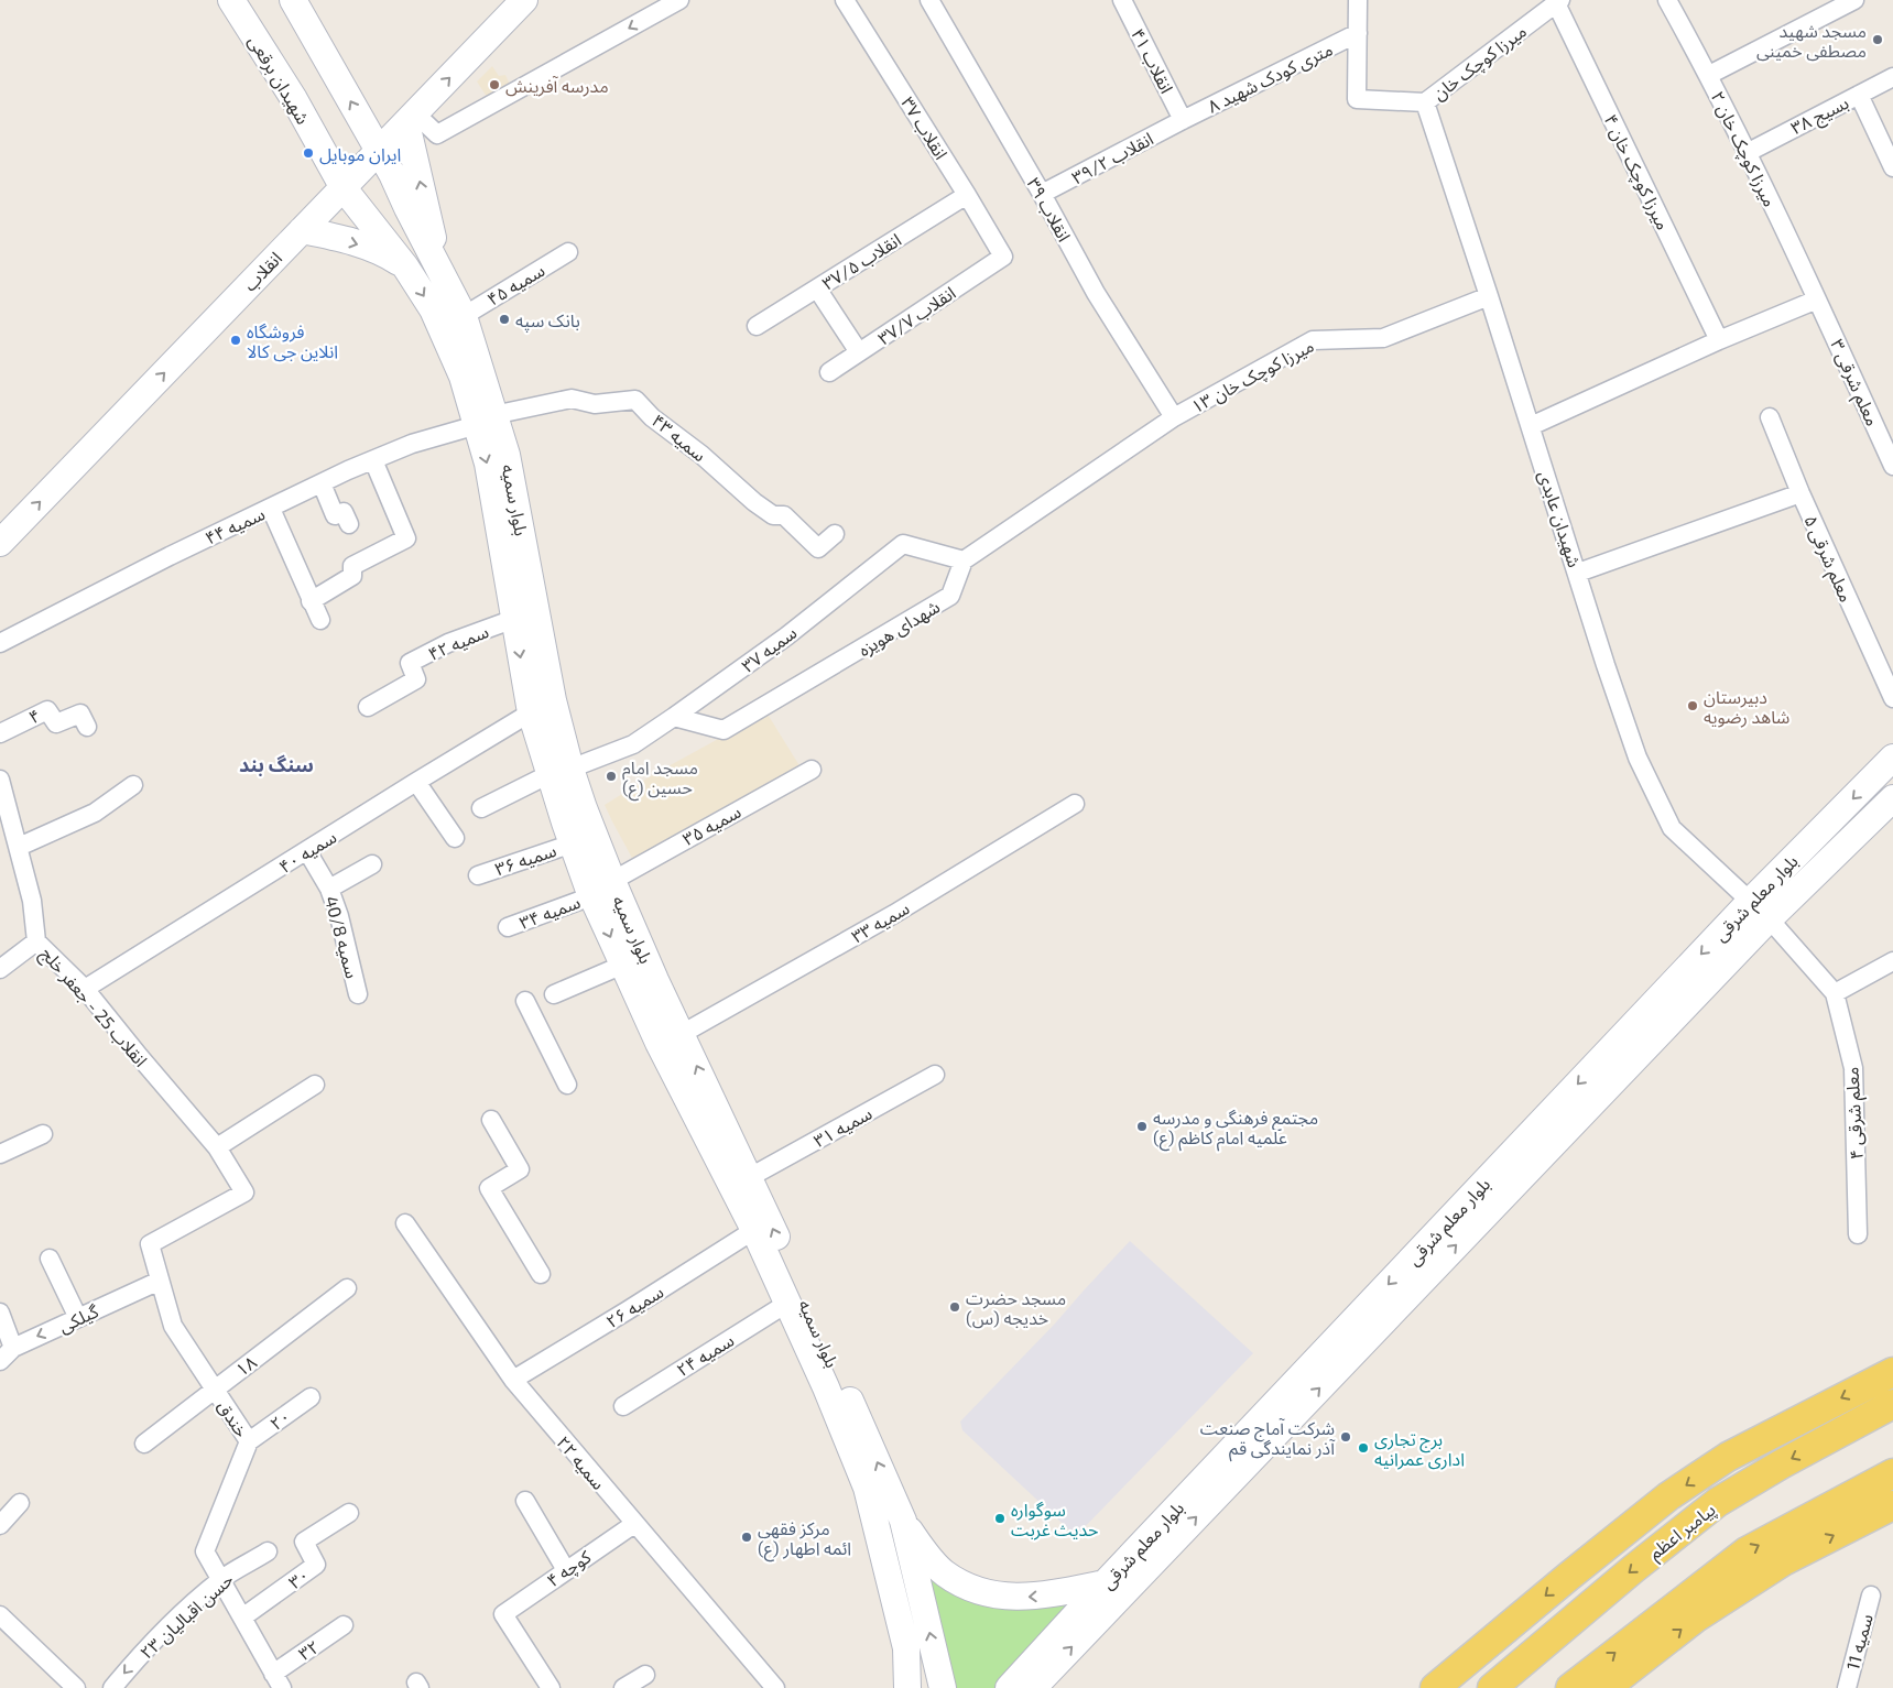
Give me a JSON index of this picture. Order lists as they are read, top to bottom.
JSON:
{
  "streets": {
    "main road": [
      "شهیدان برقعی",
      "انقلاب",
      "بلوار سمیه",
      "بلوار معلم شرقی",
      "پیامبر اعظم"
    ],
    "street": [
      "انقلاب ۴۱",
      "میرزا کوچک خان",
      "۸ متری کودک شهید",
      "بسیج ۳۸",
      "انقلاب ۳۷",
      "میرزا کوچک خان ۲",
      "انقلاب ۳۹/۲",
      "میرزا کوچک خان ۴",
      "انقلاب ۳۹",
      "انقلاب ۳۷/۵",
      "سمیه ۴۵",
      "انقلاب ۳۷/۷",
      "میرزا کوچک خان ۱۳",
      "معلم شرقی ۳",
      "سمیه ۴۳",
      "شهیدان عابدی",
      "سمیه ۴۴",
      "معلم شرقی ۵",
      "شهدای هویزه",
      "سمیه ۴۲",
      "سمیه ۳۷",
      "۴",
      "سمیه ۳۵",
      "سمیه ۴۰",
      "سمیه ۳۶",
      "سمیه ۳۴",
      "سمیه ۳۳",
      "سمیه 40/8",
      "انقلاب 25 - جعفر خلج",
      "معلم شرقی ۴",
      "سمیه ۳۱",
      "سمیه ۲۶",
      "گیلکی",
      "سمیه ۲۴",
      "۱۸",
      "خندق",
      "۲۰",
      "سمیه ۲۲",
      "کوچه ۴",
      "۳۰",
      "۲۳ حسن اقبالیان",
      "سمیه 11",
      "۳۲"
    ]
  },
  "crossings": [
    ["انقلاب ۴۱", "۸ متری کودک شهید"],
    ["انقلاب ۴۱", "انقلاب ۳۹/۲"],
    ["میرزا کوچک خان", "میرزا کوچک خان ۴"],
    ["میرزا کوچک خان", "شهیدان عابدی"],
    ["۸ متری کودک شهید", "انقلاب ۳۹/۲"],
    ["شهیدان برقعی", "انقلاب"],
    ["شهیدان برقعی", "بلوار سمیه"],
    ["بسیج ۳۸", "میرزا کوچک خان ۲"],
    ["انقلاب ۳۷", "انقلاب ۳۷/۵"],
    ["انقلاب ۳۷", "انقلاب ۳۷/۷"],
    ["میرزا کوچک خان ۲", "معلم شرقی ۳"],
    ["انقلاب ۳۹/۲", "انقلاب ۳۹"],
    ["انقلاب ۳۹", "میرزا کوچک خان ۱۳"],
    ["انقلاب", "بلوار سمیه"],
    ["سمیه ۴۵", "بلوار سمیه"],
    ["میرزا کوچک خان ۱۳", "شهیدان عابدی"],
    ["سمیه ۴۳", "بلوار سمیه"],
    ["سمیه ۴۳", "سمیه ۴۴"],
    ["بلوار سمیه", "سمیه ۴۴"],
    ["بلوار سمیه", "سمیه ۴۲"],
    ["بلوار سمیه", "سمیه ۳۷"],
    ["بلوار سمیه", "سمیه ۳۵"],
    ["بلوار سمیه", "سمیه ۴۰"],
    ["بلوار سمیه", "سمیه ۳۶"],
    ["بلوار سمیه", "سمیه ۳۴"],
    ["بلوار سمیه", "سمیه ۳۳"],
    ["بلوار سمیه", "سمیه ۳۱"],
    ["بلوار سمیه", "سمیه ۲۶"],
    ["بلوار سمیه", "سمیه ۲۴"],
    ["شهیدان عابدی", "بلوار معلم شرقی"],
    ["شهیدان عابدی", "معلم شرقی ۴"],
    ["شهدای هویزه", "سمیه ۳۷"],
    ["سمیه ۳۵", "سمیه ۳۴"],
    ["سمیه ۴۰", "سمیه 40/8"],
    ["سمیه ۴۰", "انقلاب 25 - جعفر خلج"],
    ["بلوار معلم شرقی", "معلم شرقی ۴"],
    ["انقلاب 25 - جعفر خلج", "خندق"],
    ["سمیه ۲۶", "سمیه ۲۲"],
    ["گیلکی", "خندق"],
    ["۱۸", "خندق"],
    ["خندق", "۲۰"],
    ["خندق", "۳۰"],
    ["خندق", "۲۳ حسن اقبالیان"],
    ["خندق", "۳۲"],
    ["سمیه ۲۲", "کوچه ۴"]
  ],
  "one_way": ["انقلاب", "گیلکی", "۲۳ حسن اقبالیان"],
  "districts": ["سنگ بند"],
  "places": [
    "مسجد شهید مصطفی خمینی",
    "مدرسه آفرینش",
    "ایران موبایل",
    "بانک سپه",
    "فروشگاه انلاین جی کالا",
    "دبیرستان شاهد رضویه",
    "مسجد امام حسین (ع)",
    "مجتمع فرهنگی و مدرسه علمیه امام کاظم (ع)",
    "مسجد حضرت خدیجه (س)",
    "شرکت آماج صنعت آذر نمایندگی قم",
    "برج تجاری اداری عمرانیه",
    "سوگواره حدیث غربت",
    "مرکز فقهی ائمه اطهار (ع)"
  ]
}
